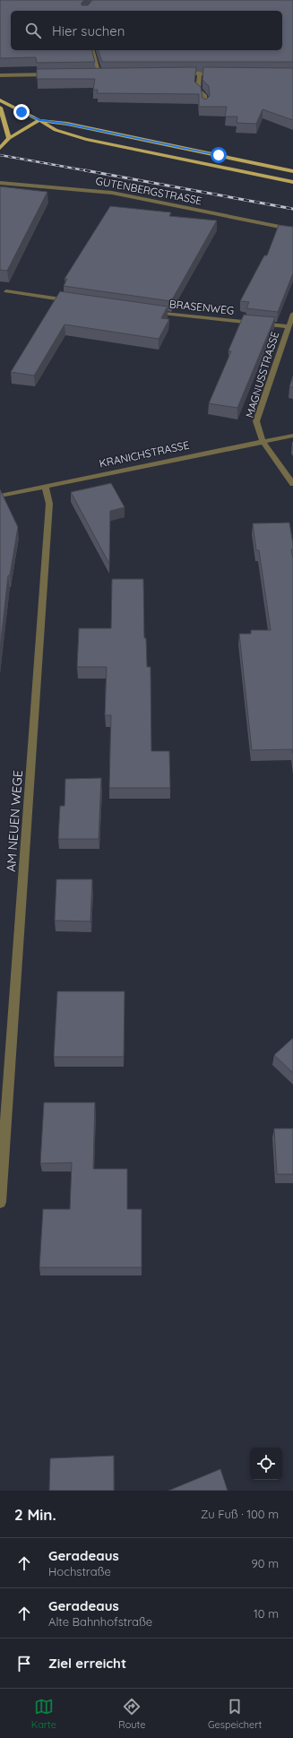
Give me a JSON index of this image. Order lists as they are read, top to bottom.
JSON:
{
  "streets": {
    "street": [
      "GUTENBERGSTRASSE",
      "BRASENWEG",
      "MAGNUSSTRASSE",
      "KRANICHSTRASSE",
      "AM NEUEN WEGE"
    ]
  },
  "crossings": [
    ["BRASENWEG", "MAGNUSSTRASSE"],
    ["MAGNUSSTRASSE", "KRANICHSTRASSE"],
    ["KRANICHSTRASSE", "AM NEUEN WEGE"]
  ],
  "page": {
    "search": "Hier suchen",
    "heading": ["2 Min.", "Zu Fuß · 100 m"],
    "list": [
      ["Geradeaus", "Hochstraße", "90 m"],
      ["Geradeaus", "Alte Bahnhofstraße", "10 m"],
      "Ziel erreicht"
    ],
    "nav": ["Karte", "Route", "Gespeichert"]
  }
}
